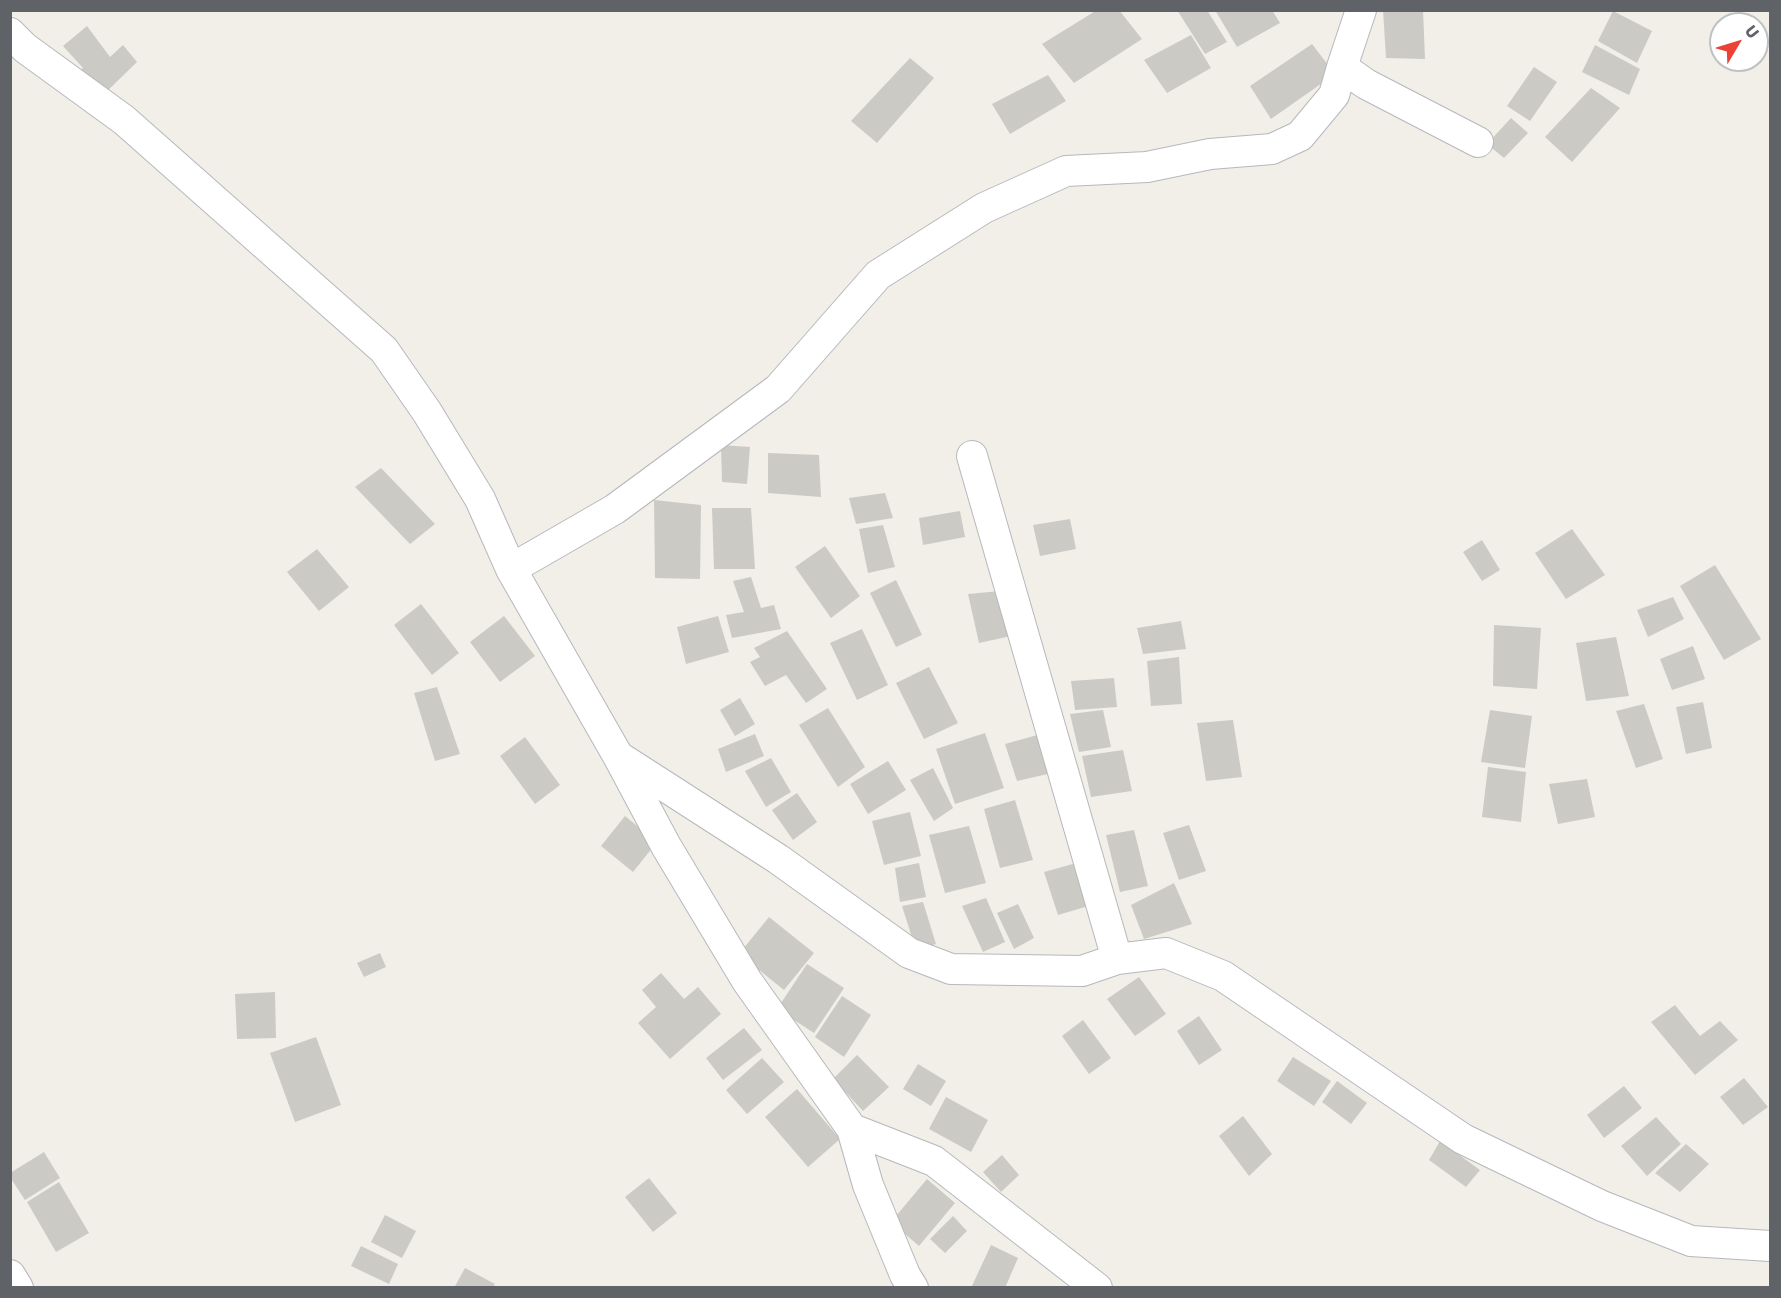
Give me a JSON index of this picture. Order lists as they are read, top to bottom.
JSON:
{
  "north": "top right"
}
